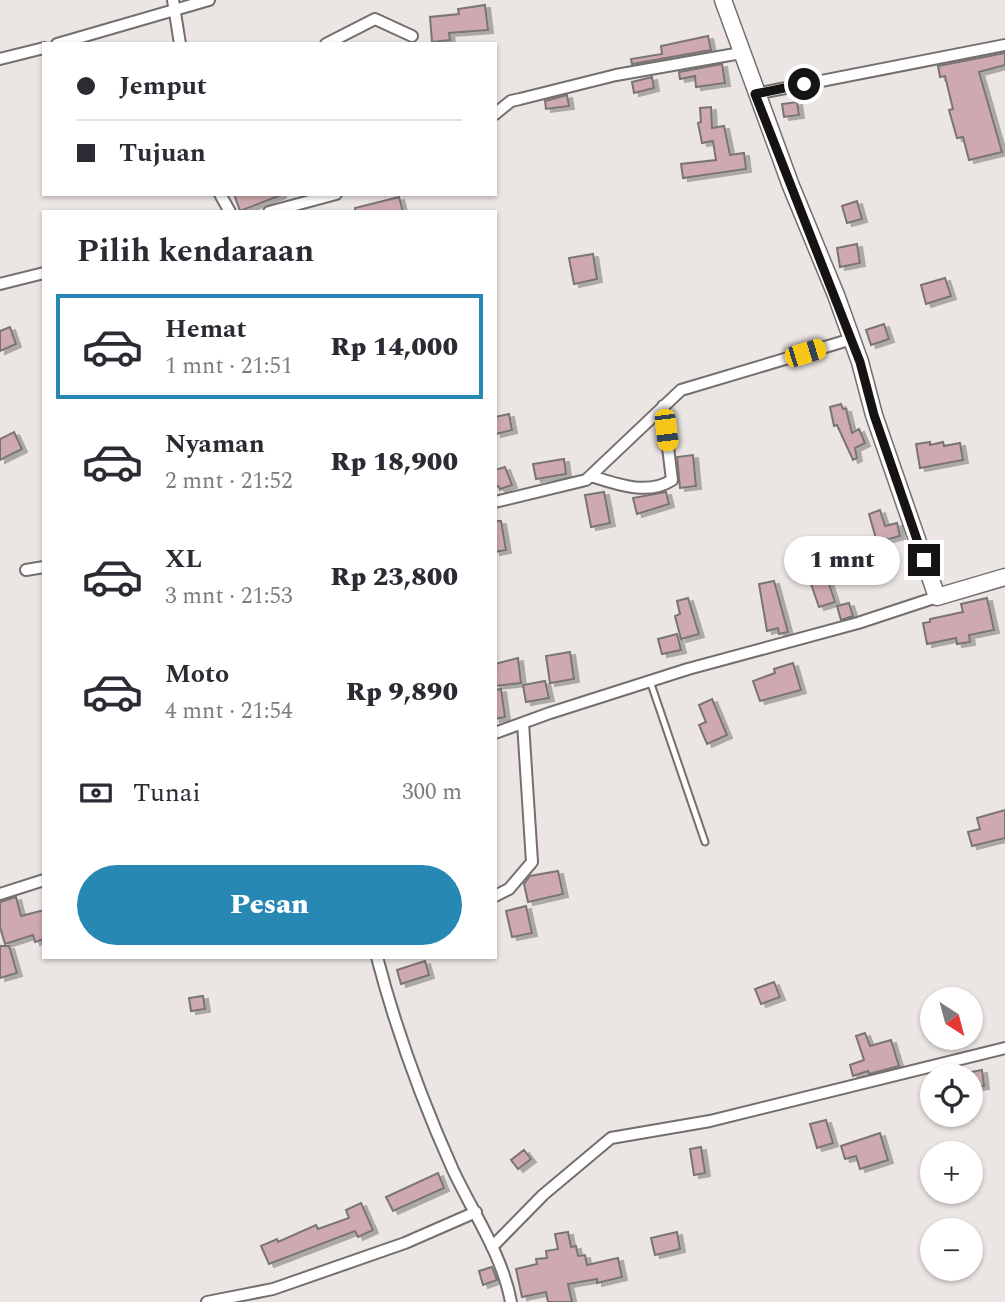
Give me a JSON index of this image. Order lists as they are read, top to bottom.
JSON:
{
  "north": "bottom right",
  "page": {
    "banner": ["Jemput", "Tujuan"],
    "heading": "Pilih kendaraan",
    "list": [
      {
        "name": "Hemat",
        "note": "1 mnt · 21:51",
        "value": "Rp 14,000"
      },
      {
        "name": "Nyaman",
        "note": "2 mnt · 21:52",
        "value": "Rp 18,900"
      },
      {
        "name": "XL",
        "note": "3 mnt · 21:53",
        "value": "Rp 23,800"
      },
      {
        "name": "Moto",
        "note": "4 mnt · 21:54",
        "value": "Rp 9,890"
      }
    ],
    "bubble": "1 mnt",
    "pay": ["Tunai", "300 m"],
    "buttons": "Pesan",
    "map_buttons": ["+", "−"]
  }
}
